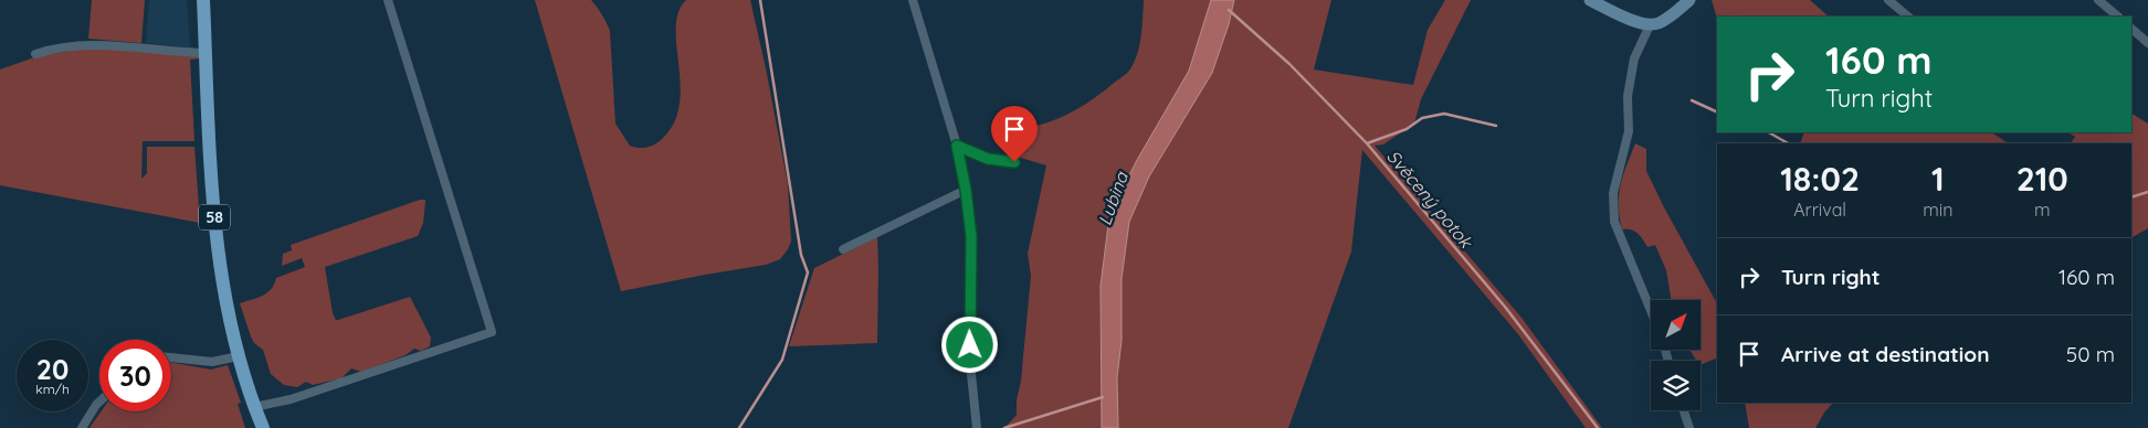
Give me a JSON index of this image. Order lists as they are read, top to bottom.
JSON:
{
  "streets": {
    "main road": ["58"]
  },
  "water": ["Lubina", "Svěcený potok"],
  "north": "top right",
  "page": {
    "turn": ["160 m", "Turn right"],
    "eta": [
      "18:02",
      "Arrival",
      "1",
      "min",
      "210",
      "m"
    ],
    "list": [
      {
        "name": "Turn right",
        "value": "160 m"
      },
      {
        "name": "Arrive at destination",
        "value": "50 m"
      }
    ],
    "speed": "20 km/h",
    "limit": "30"
  }
}
